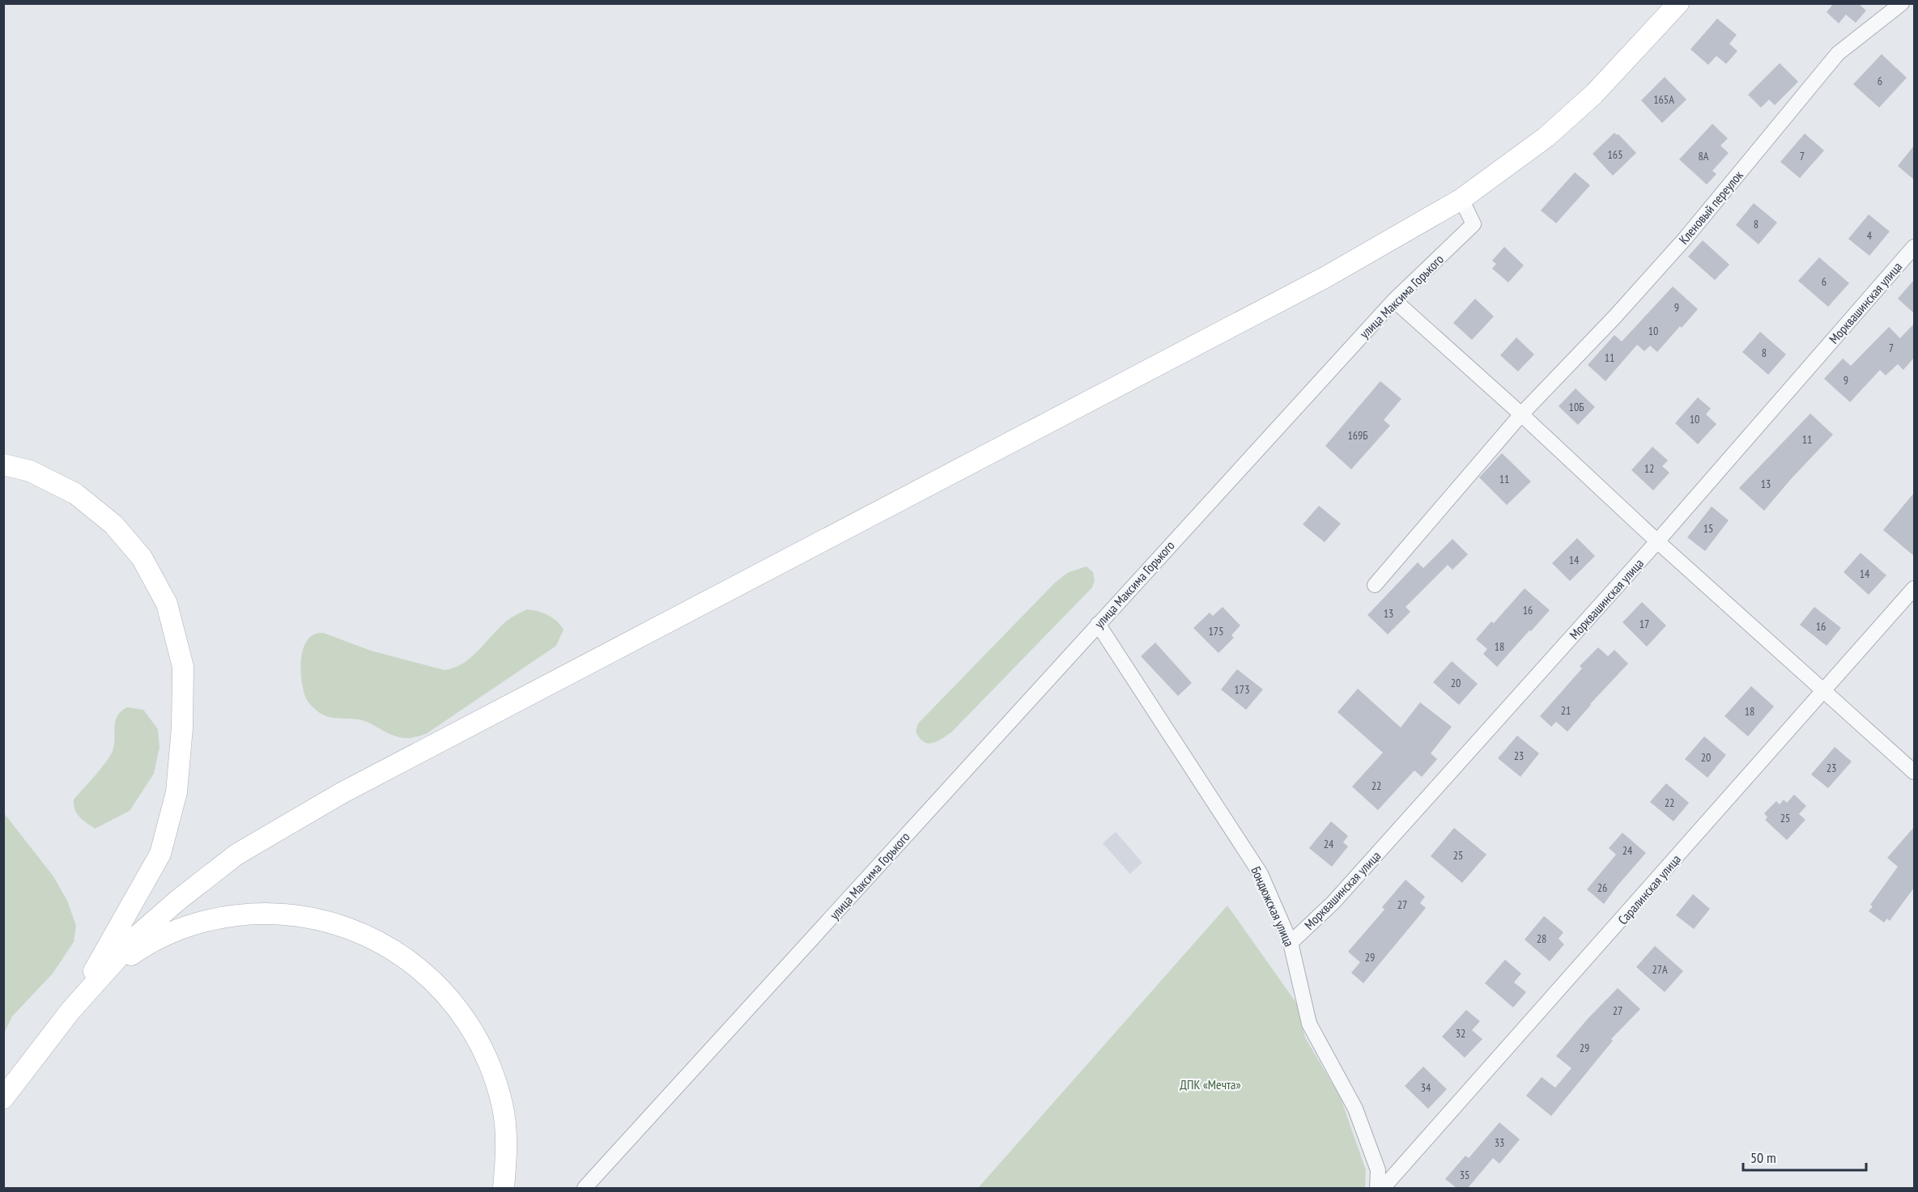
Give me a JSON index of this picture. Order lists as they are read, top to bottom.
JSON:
{
  "streets": {
    "street": [
      "Кленовый переулок",
      "улица Максима Горького",
      "Морквашинская улица",
      "Саралинская улица",
      "Бондюжская улица"
    ]
  },
  "crossings": [
    ["улица Максима Горького", "Бондюжская улица"],
    ["Морквашинская улица", "Бондюжская улица"]
  ],
  "parks": ["ДПК «Мечта»"],
  "house_numbers": [
    "6",
    "165А",
    "165",
    "8А",
    "7",
    "8",
    "4",
    "6",
    "9",
    "10",
    "7",
    "8",
    "11",
    "9",
    "10Б",
    "10",
    "169Б",
    "11",
    "12",
    "11",
    "13",
    "15",
    "14",
    "14",
    "16",
    "13",
    "17",
    "16",
    "175",
    "18",
    "20",
    "173",
    "21",
    "18",
    "23",
    "20",
    "23",
    "22",
    "22",
    "25",
    "24",
    "24",
    "25",
    "26",
    "27",
    "28",
    "29",
    "27А",
    "27",
    "32",
    "29",
    "34",
    "33",
    "35"
  ],
  "scale_bar": "50 m"
}
